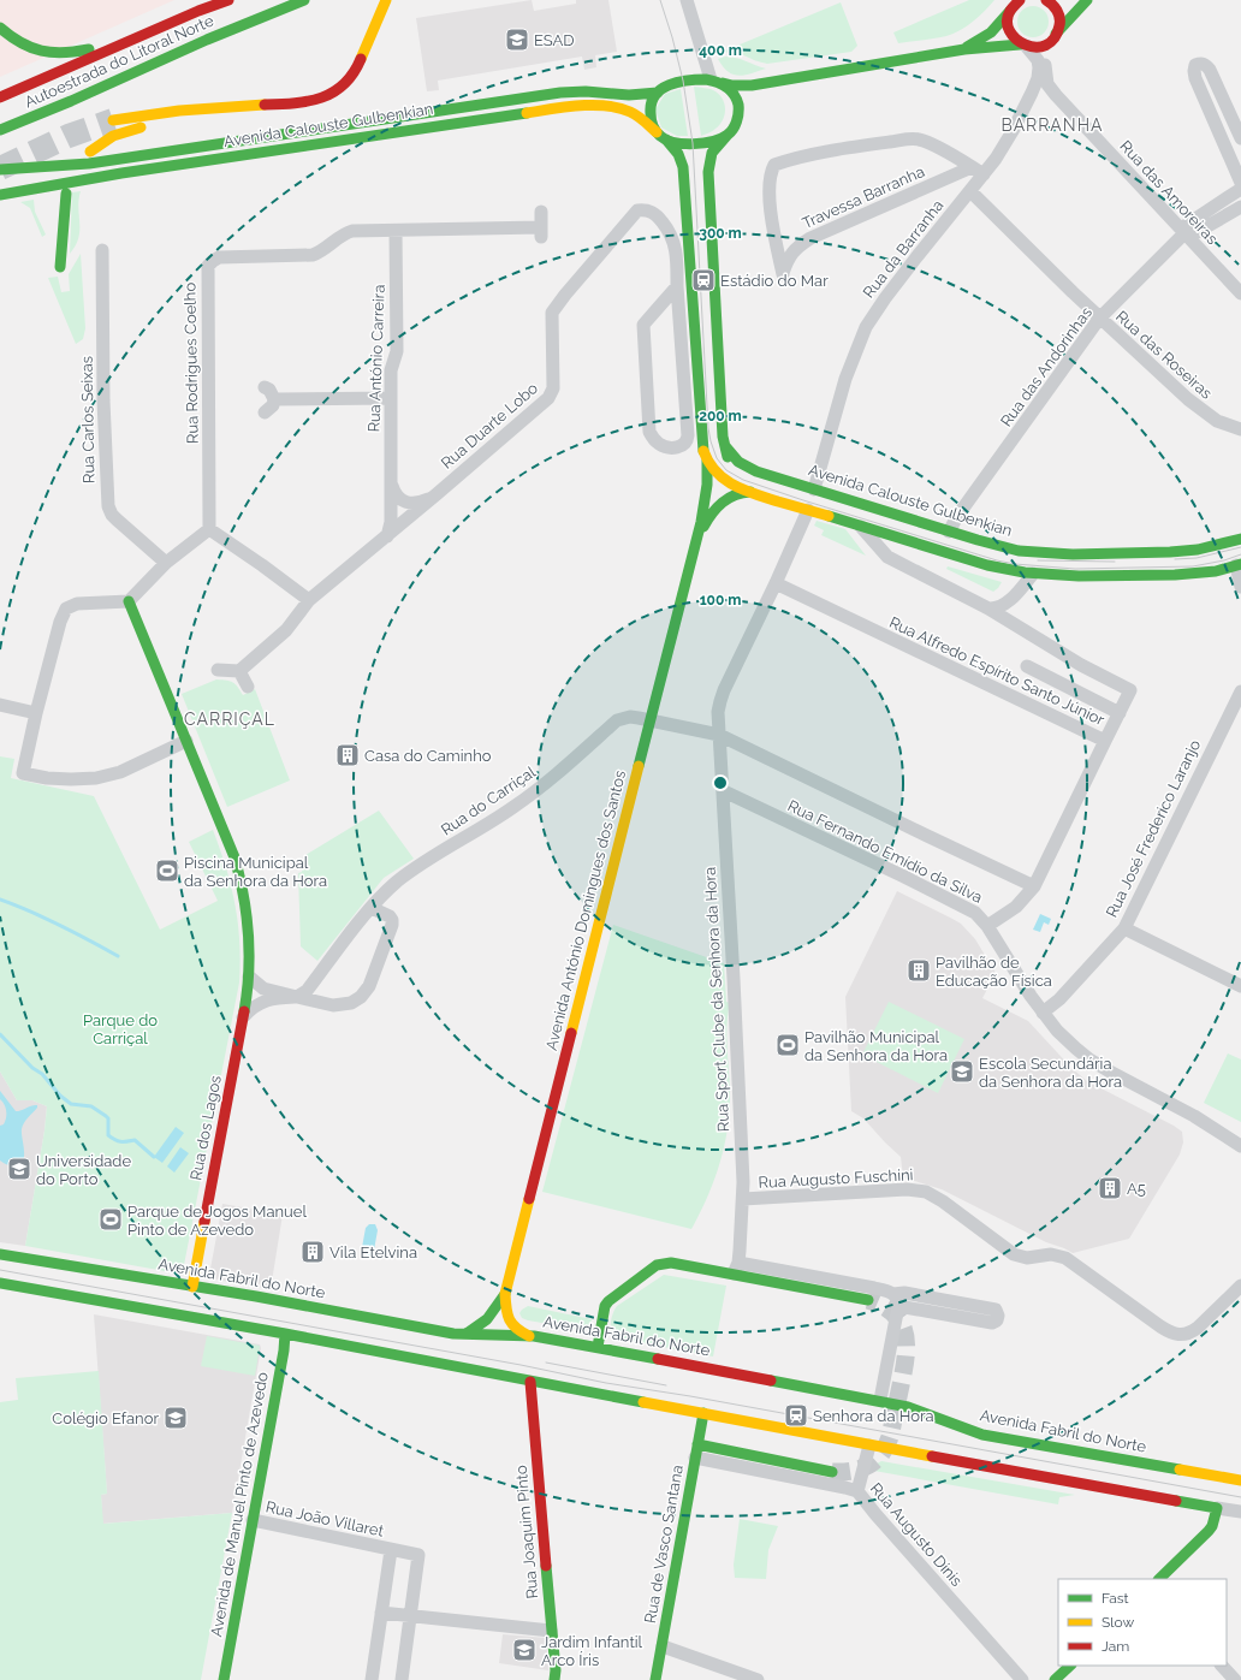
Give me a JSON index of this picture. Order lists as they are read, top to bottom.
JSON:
{
  "streets": {
    "main road": [
      "Autoestrada do Litoral Norte",
      "Avenida Calouste Gulbenkian",
      "Avenida António Domingues dos Santos",
      "Rua dos Lagos",
      "Avenida Fabril do Norte",
      "Avenida de Manuel Pinto de Azevedo",
      "Rua Joaquim Pinto",
      "Rua de Vasco Santana"
    ],
    "street": [
      "Rua das Amoreiras",
      "Travessa Barranha",
      "Rua da Barranha",
      "Rua das Roseiras",
      "Rua António Carreira",
      "Rua Rodrigues Coelho",
      "Rua das Andorinhas",
      "Rua Carlos Seixas",
      "Rua Duarte Lobo",
      "Rua Alfredo Espírito Santo Júnior",
      "Rua do Carriçal",
      "Rua José Frederico Laranjo",
      "Rua Fernando Emídio da Silva",
      "Rua Sport Clube da Senhora da Hora",
      "Rua Augusto Fuschini",
      "Rua João Villaret",
      "Rua Augusto Dinis"
    ]
  },
  "crossings": [
    ["Avenida Calouste Gulbenkian", "Rua da Barranha"],
    ["Avenida Calouste Gulbenkian", "Rua das Andorinhas"],
    ["Rua das Amoreiras", "Rua das Andorinhas"],
    ["Rua da Barranha", "Rua das Roseiras"],
    ["Rua das Roseiras", "Rua das Andorinhas"],
    ["Rua António Carreira", "Rua Rodrigues Coelho"],
    ["Rua António Carreira", "Rua Duarte Lobo"],
    ["Rua Alfredo Espírito Santo Júnior", "Rua Fernando Emídio da Silva"],
    ["Rua do Carriçal", "Avenida António Domingues dos Santos"],
    ["Rua José Frederico Laranjo", "Rua Fernando Emídio da Silva"],
    ["Rua Fernando Emídio da Silva", "Rua Sport Clube da Senhora da Hora"],
    ["Rua Sport Clube da Senhora da Hora", "Rua Augusto Fuschini"],
    ["Rua dos Lagos", "Avenida Fabril do Norte"],
    ["Avenida de Manuel Pinto de Azevedo", "Rua João Villaret"],
    ["Rua Augusto Dinis", "Rua de Vasco Santana"]
  ],
  "districts": ["BARRANHA", "CARRIÇAL"],
  "parks": ["Parque do Carriçal"],
  "places": {
    "school or university": [
      "ESAD",
      "Escola Secundária da Senhora da Hora",
      "Universidade do Porto",
      "Colégio Efanor",
      "Jardim Infantil Arco Íris"
    ],
    "station": ["Estádio do Mar", "Senhora da Hora"],
    "building": [
      "Casa do Caminho",
      "Pavilhão de Educação Física",
      "A5",
      "Vila Etelvina"
    ],
    "sports": ["Piscina Municipal da Senhora da Hora", "Pavilhão Municipal da Senhora da Hora", "Parque de Jogos Manuel Pinto de Azevedo"]
  },
  "legend": ["Fast", "Slow", "Jam"],
  "rings": [
    "400 m",
    "300 m",
    "200 m",
    "100 m"
  ]
}
